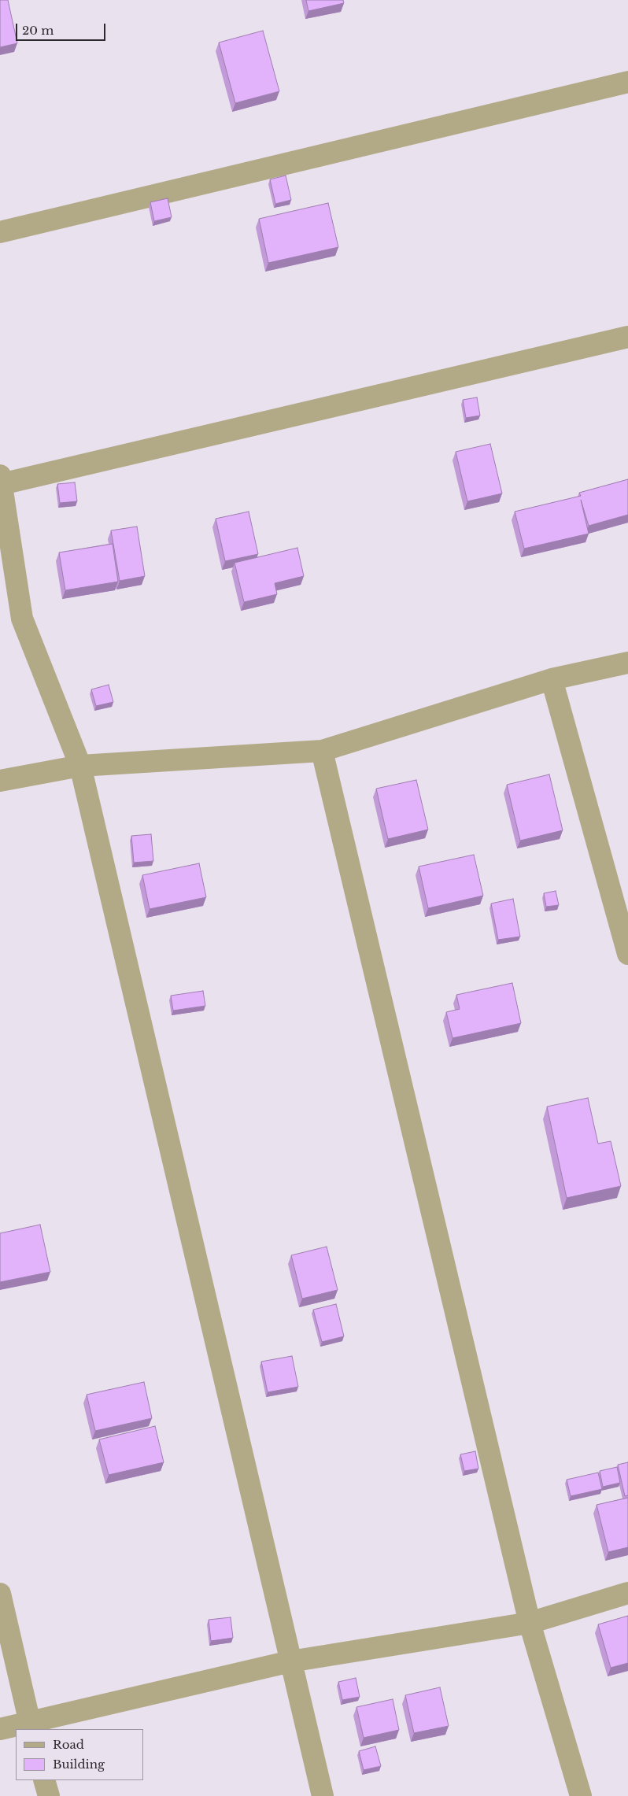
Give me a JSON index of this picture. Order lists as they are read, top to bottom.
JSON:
{
  "legend": ["Road", "Building"],
  "scale_bar": "20 m"
}
